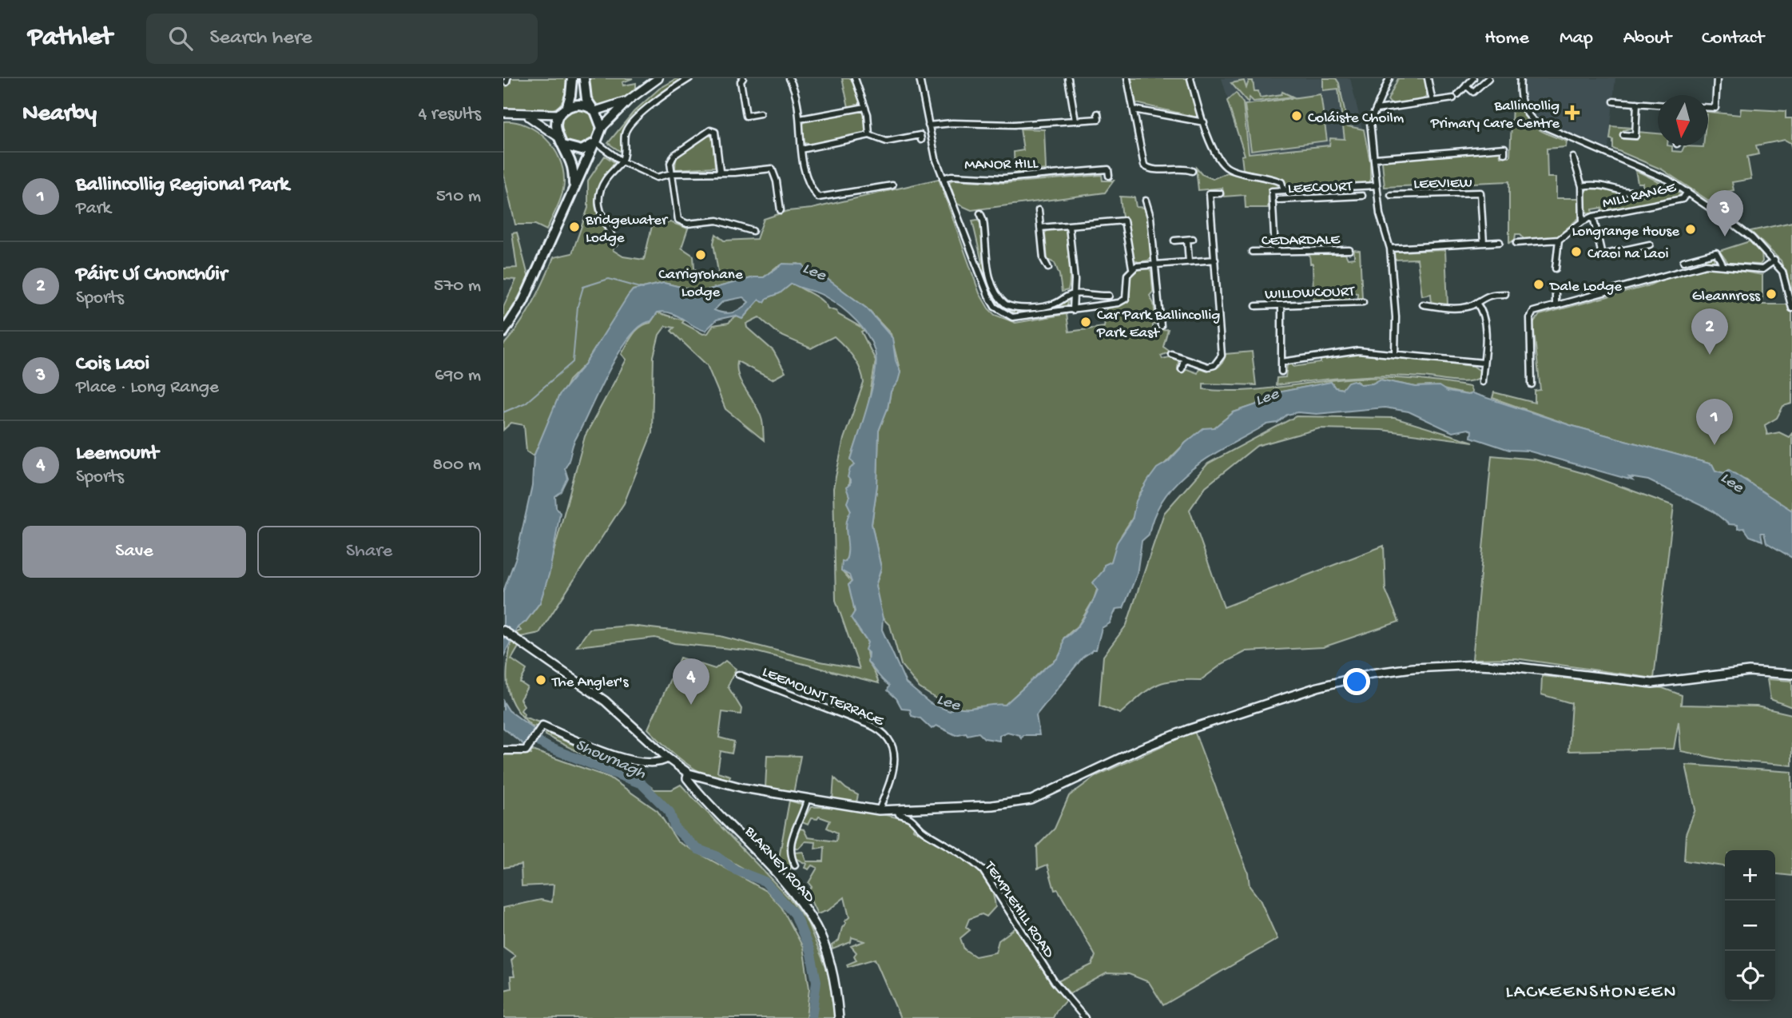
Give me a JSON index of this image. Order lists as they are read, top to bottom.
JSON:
{
  "streets": {
    "main road": ["BLARNEY ROAD"],
    "street": [
      "MANOR HILL",
      "LEEVIEW",
      "LEECOURT",
      "MILL RANGE",
      "CEDARDALE",
      "WILLOWCOURT",
      "LEEMOUNT TERRACE",
      "TEMPLEHILL ROAD"
    ]
  },
  "districts": ["LACKEENSHONEEN"],
  "water": ["Lee", "Shournagh"],
  "places": {
    "health": ["Ballincollig Primary Care Centre"],
    "other": [
      "Coláiste Choilm",
      "Bridgewater Lodge",
      "Longrange House",
      "Craoi na Laoi",
      "Carrigrohane Lodge",
      "Dale Lodge",
      "Gleannross",
      "Car Park Ballincollig Park East",
      "The Angler's"
    ]
  },
  "north": "bottom",
  "page": {
    "header": "Pathlet",
    "search": "Search here",
    "nav": [
      "Home",
      "Map",
      "About",
      "Contact"
    ],
    "heading": ["Nearby", "4 results"],
    "list": [
      {
        "mark": "1",
        "name": "Ballincollig Regional Park",
        "note": "Park",
        "value": "510 m"
      },
      {
        "mark": "2",
        "name": "Páirc Uí Chonchúir",
        "note": "Sports",
        "value": "570 m"
      },
      {
        "mark": "3",
        "name": "Cois Laoi",
        "note": "Place · Long Range",
        "value": "690 m"
      },
      {
        "mark": "4",
        "name": "Leemount",
        "note": "Sports",
        "value": "800 m"
      }
    ],
    "pins": [
      "3",
      "2",
      "1",
      "4"
    ],
    "buttons": ["Save", "Share"],
    "map_buttons": ["+", "−"]
  }
}
